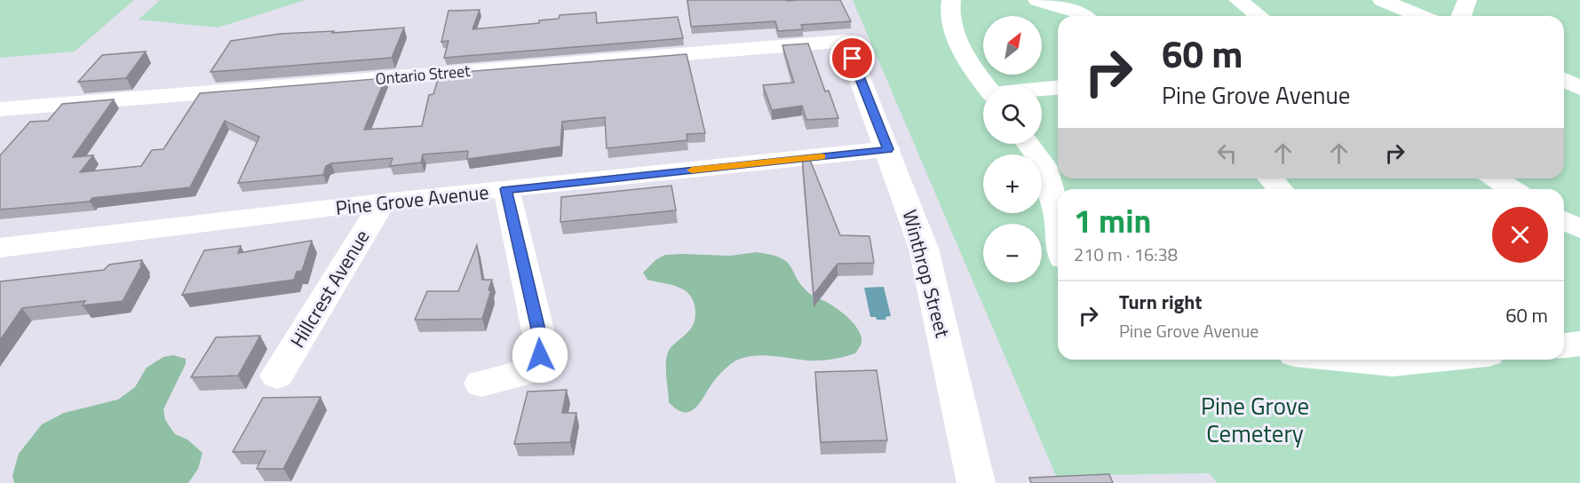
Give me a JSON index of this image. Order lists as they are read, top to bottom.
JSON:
{
  "streets": {
    "street": [
      "Ontario Street",
      "Pine Grove Avenue",
      "Winthrop Street",
      "Hillcrest Avenue"
    ]
  },
  "crossings": [
    ["Ontario Street", "Winthrop Street"],
    ["Pine Grove Avenue", "Winthrop Street"],
    ["Pine Grove Avenue", "Hillcrest Avenue"]
  ],
  "parks": ["Pine Grove Cemetery"],
  "north": "top right",
  "page": {
    "map_buttons": ["+", "−"],
    "turn": ["60 m", "Pine Grove Avenue"],
    "heading": ["1 min", "210 m · 16:38"],
    "list": [
      {
        "name": "Turn right",
        "note": "Pine Grove Avenue",
        "value": "60 m"
      }
    ]
  }
}
